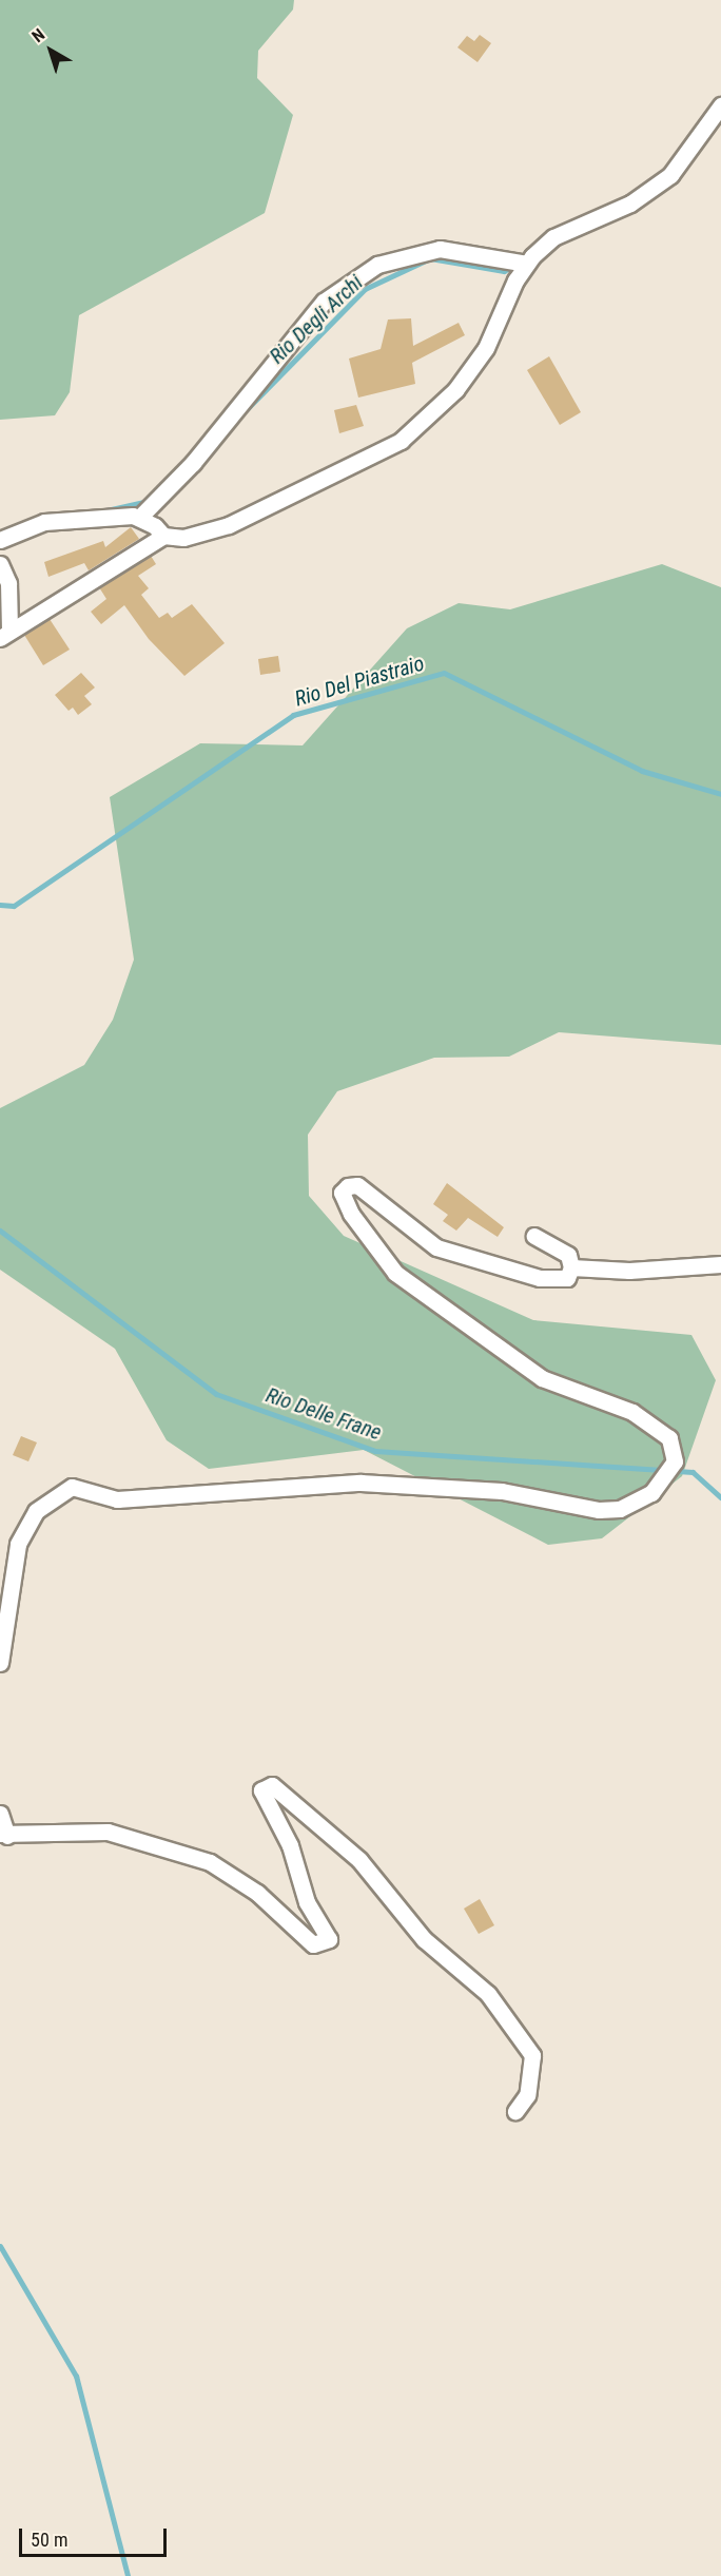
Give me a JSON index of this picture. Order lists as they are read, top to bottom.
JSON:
{
  "water": ["Rio Degli Archi", "Rio Del Piastraio", "Rio Delle Frane"],
  "scale_bar": "50 m",
  "north": "top left"
}
